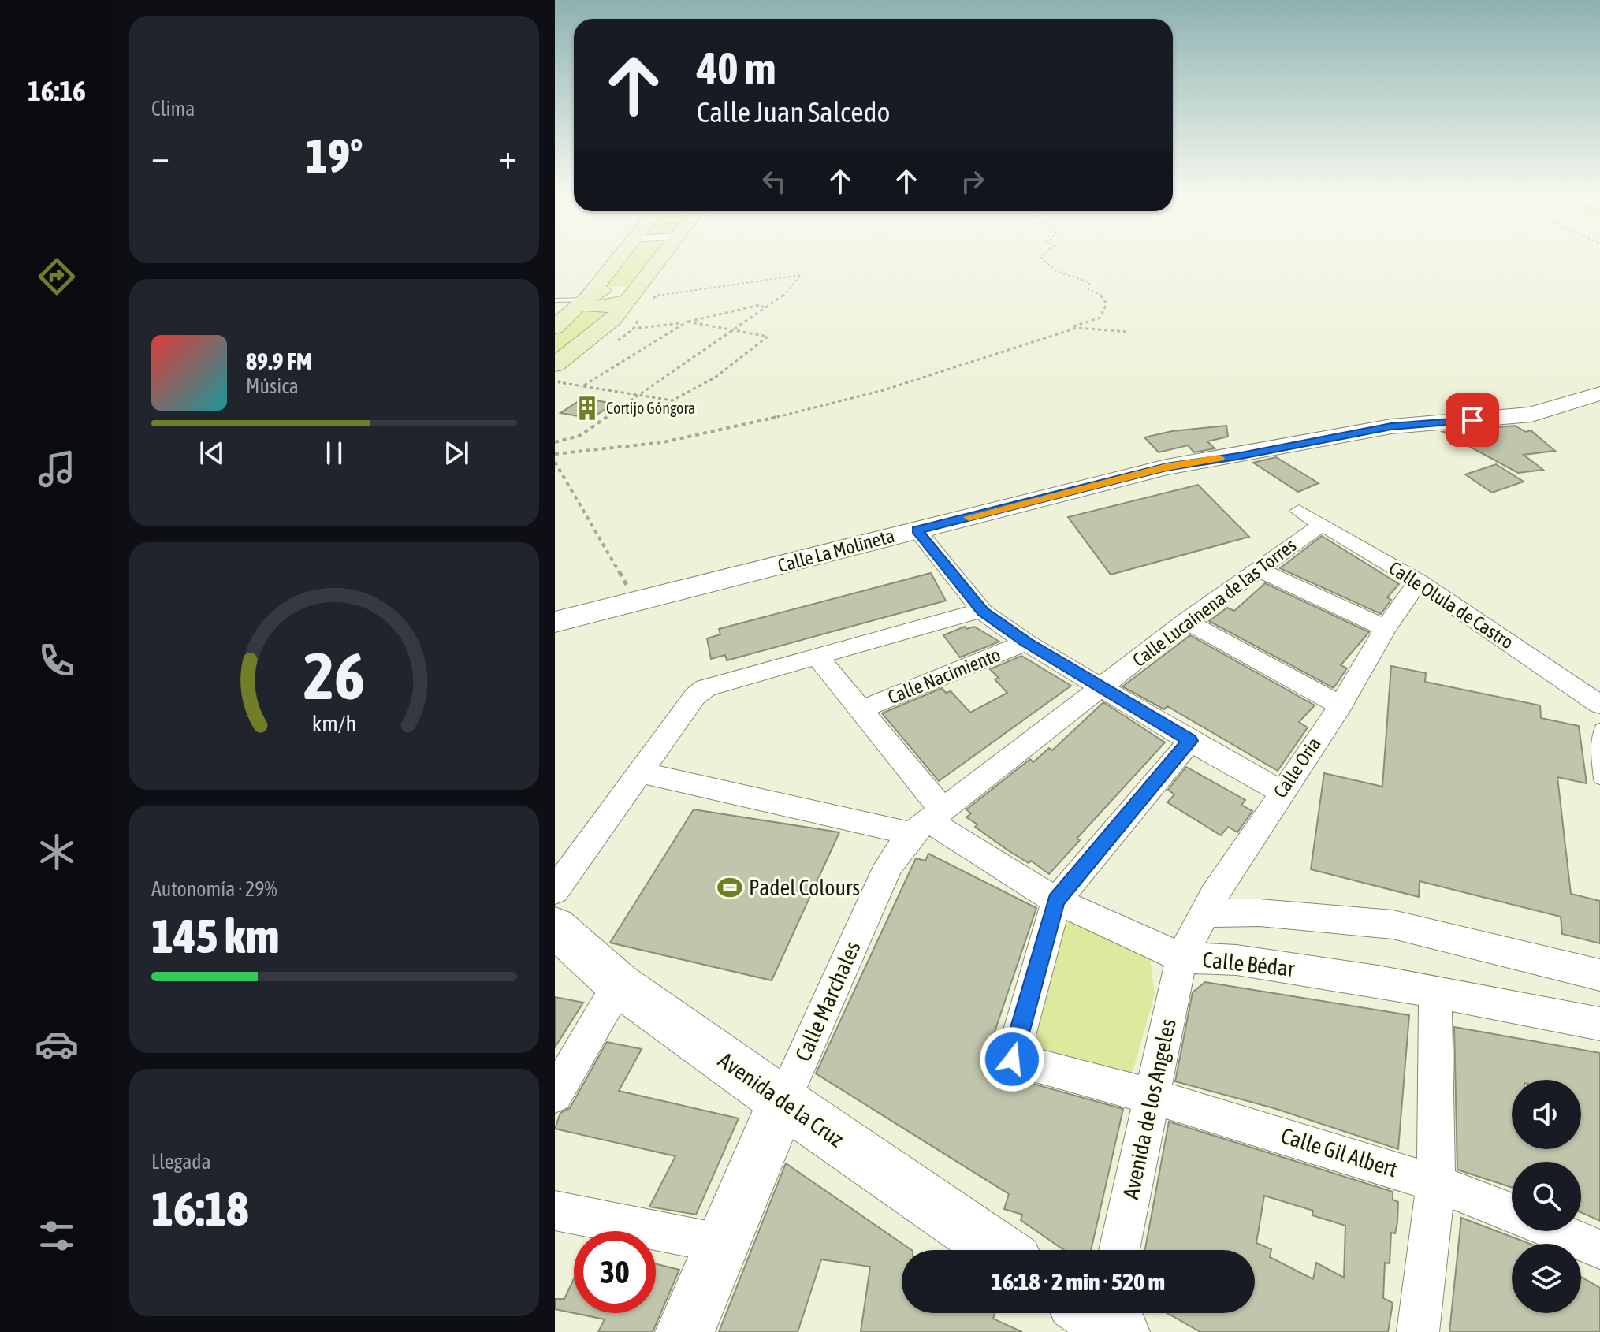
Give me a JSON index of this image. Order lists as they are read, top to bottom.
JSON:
{
  "streets": {
    "street": [
      "Calle La Molineta",
      "Calle Lucainena de las Torres",
      "Calle Olula de Castro",
      "Calle Nacimiento",
      "Calle Oria",
      "Calle Bédar",
      "Calle Marchales",
      "Avenida de la Cruz",
      "Avenida de los Angeles",
      "Calle Gil Albert"
    ]
  },
  "crossings": [
    ["Calle Lucainena de las Torres", "Calle Olula de Castro"],
    ["Calle Lucainena de las Torres", "Calle Bédar"],
    ["Calle Lucainena de las Torres", "Calle Marchales"],
    ["Calle Olula de Castro", "Calle Oria"],
    ["Calle Nacimiento", "Calle Bédar"],
    ["Calle Oria", "Calle Bédar"],
    ["Calle Oria", "Avenida de los Angeles"],
    ["Calle Bédar", "Calle Marchales"],
    ["Calle Bédar", "Avenida de los Angeles"],
    ["Calle Bédar", "Calle Gil Albert"],
    ["Calle Marchales", "Avenida de la Cruz"],
    ["Avenida de los Angeles", "Calle Gil Albert"]
  ],
  "places": {
    "building": ["Cortijo Góngora"],
    "sports": ["Padel Colours"]
  },
  "page": {
    "tabs": "16:16",
    "tile": [
      "Clima",
      ["Autonomía · 29%", "145 km"],
      ["Llegada", "16:18"]
    ],
    "turn": ["40 m", "Calle Juan Salcedo"],
    "heat": ["−", "19°", "+"],
    "song": ["89.9 FM", "Música"],
    "limit": "30",
    "trip": "16:18 · 2 min · 520 m",
    "gauge": ["26", "km/h"]
  }
}
